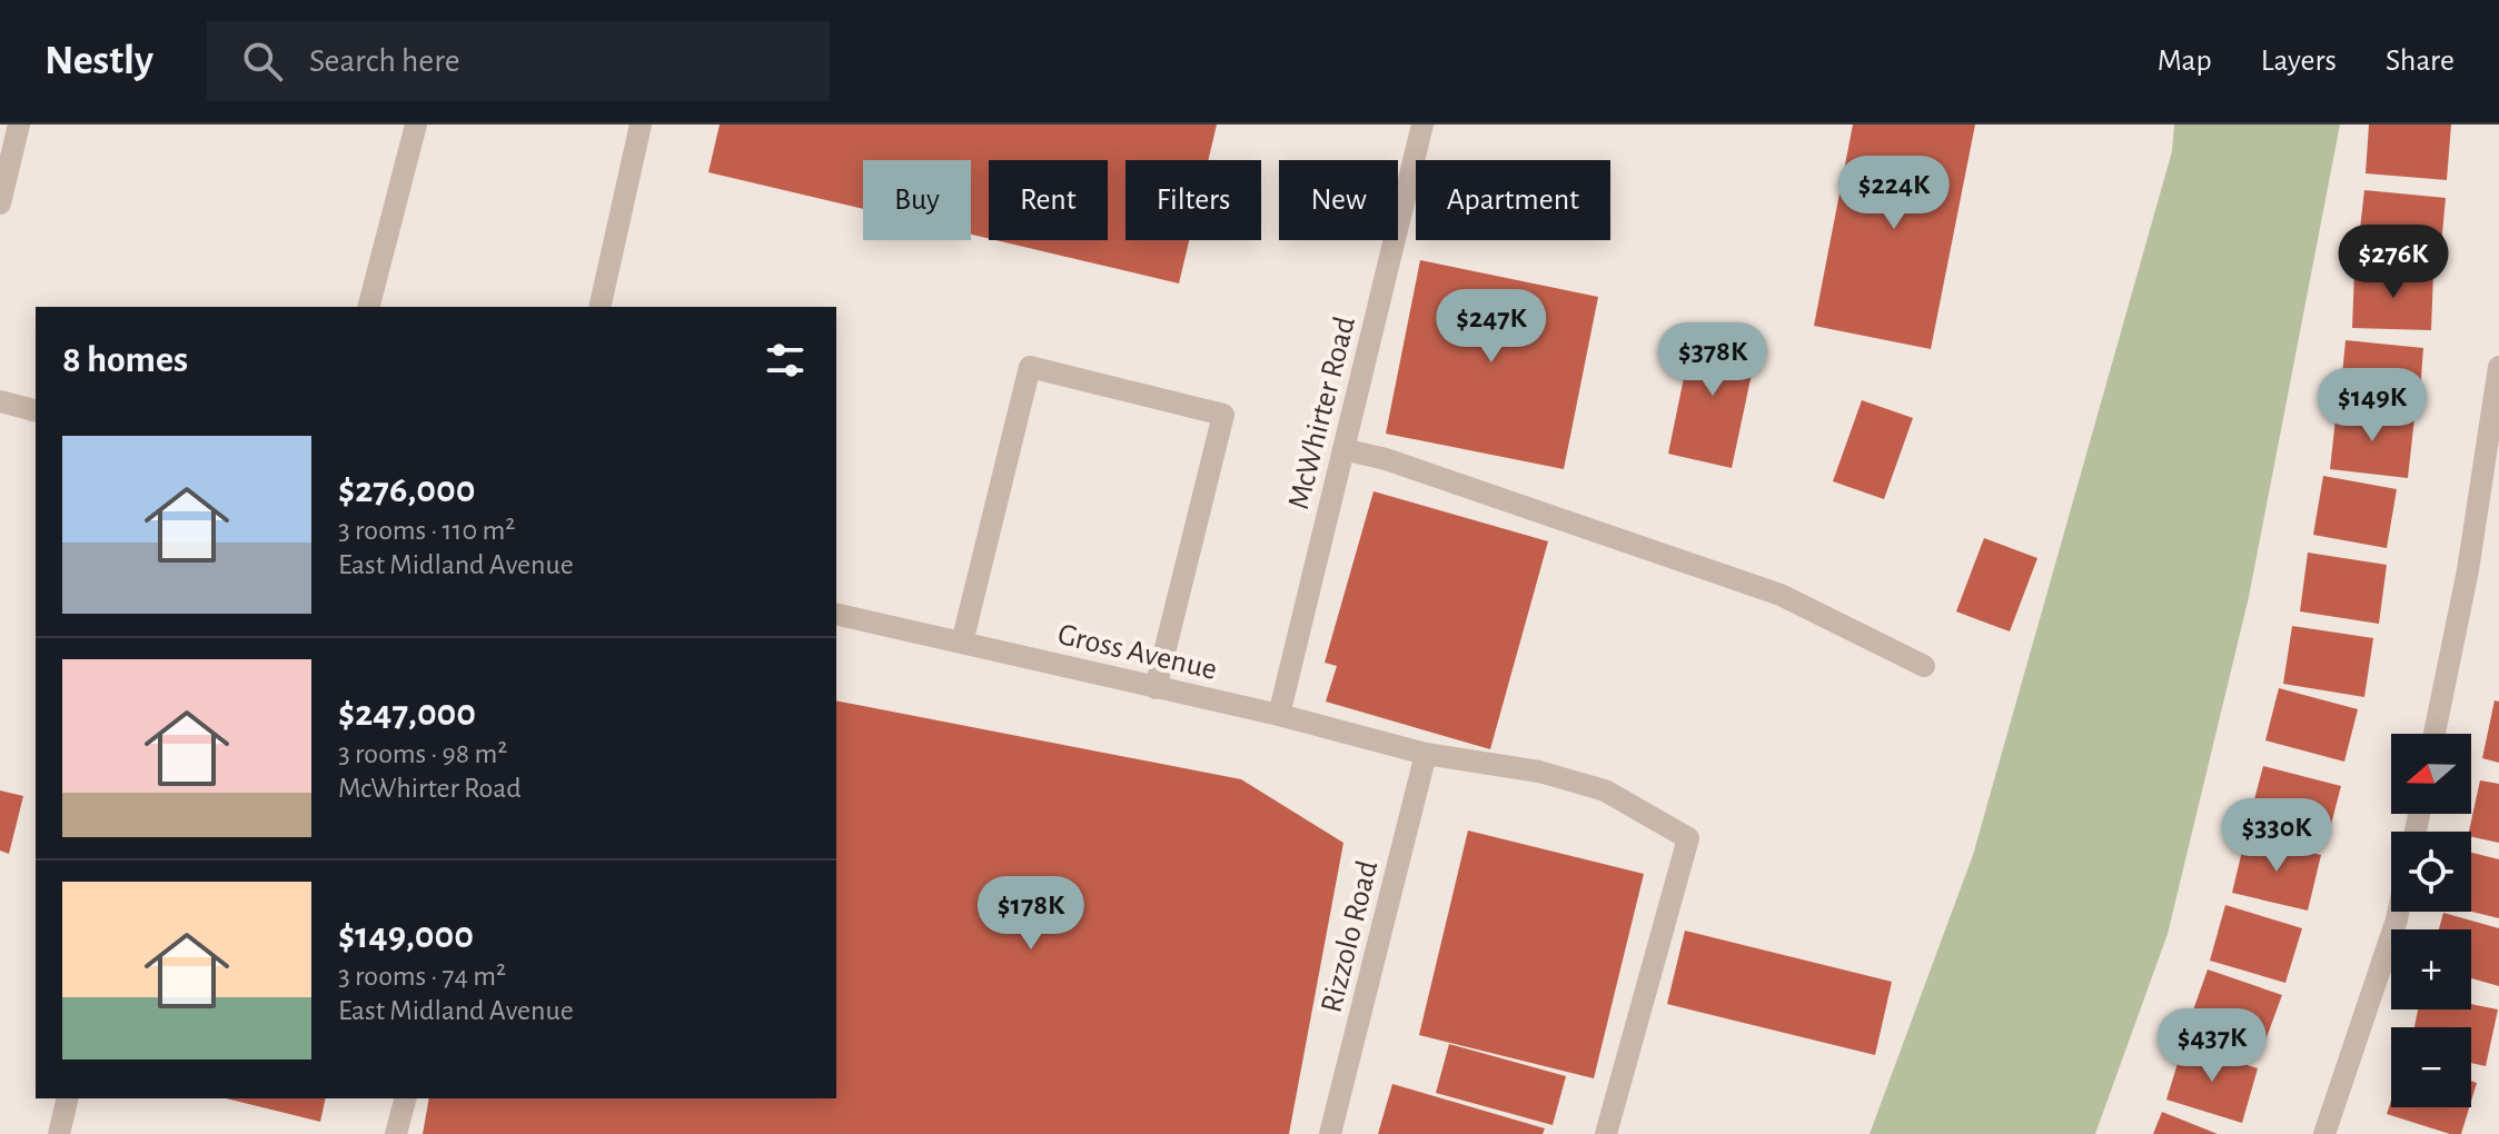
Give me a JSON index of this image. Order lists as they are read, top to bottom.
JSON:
{
  "streets": {
    "street": ["McWhirter Road", "Gross Avenue", "Rizzolo Road"]
  },
  "crossings": [
    ["McWhirter Road", "Gross Avenue"],
    ["Gross Avenue", "Rizzolo Road"]
  ],
  "north": "left",
  "page": {
    "header": "Nestly",
    "search": "Search here",
    "nav": ["Map", "Layers", "Share"],
    "price": [
      "$224K",
      "$276K",
      "$247K",
      "$378K",
      "$149K",
      "$330K",
      "$178K",
      "$437K"
    ],
    "chip": [
      "Buy",
      "Rent",
      "Filters",
      "New",
      "Apartment"
    ],
    "heading": "8 homes",
    "list": [
      {
        "name": "$276,000",
        "note": "3 rooms · 110 m² · East Midland Avenue"
      },
      {
        "name": "$247,000",
        "note": "3 rooms · 98 m² · McWhirter Road"
      },
      {
        "name": "$149,000",
        "note": "3 rooms · 74 m² · East Midland Avenue"
      }
    ],
    "map_buttons": ["+", "−"]
  }
}
